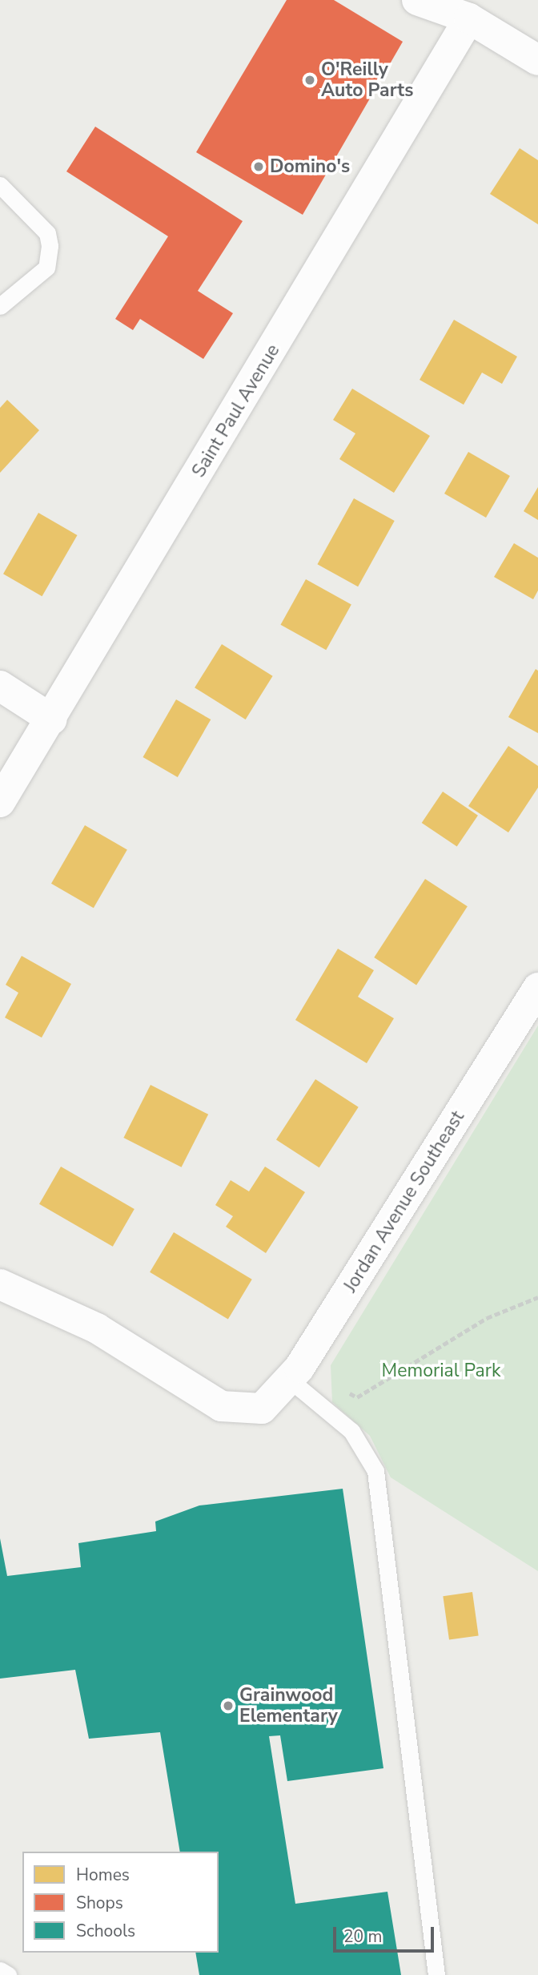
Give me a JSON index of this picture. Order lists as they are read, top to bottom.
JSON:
{
  "streets": {
    "street": ["Saint Paul Avenue", "Jordan Avenue Southeast"]
  },
  "parks": ["Memorial Park"],
  "places": ["O'Reilly Auto Parts", "Domino's", "Grainwood Elementary"],
  "legend": ["Homes", "Shops", "Schools"],
  "scale_bar": "20 m"
}
